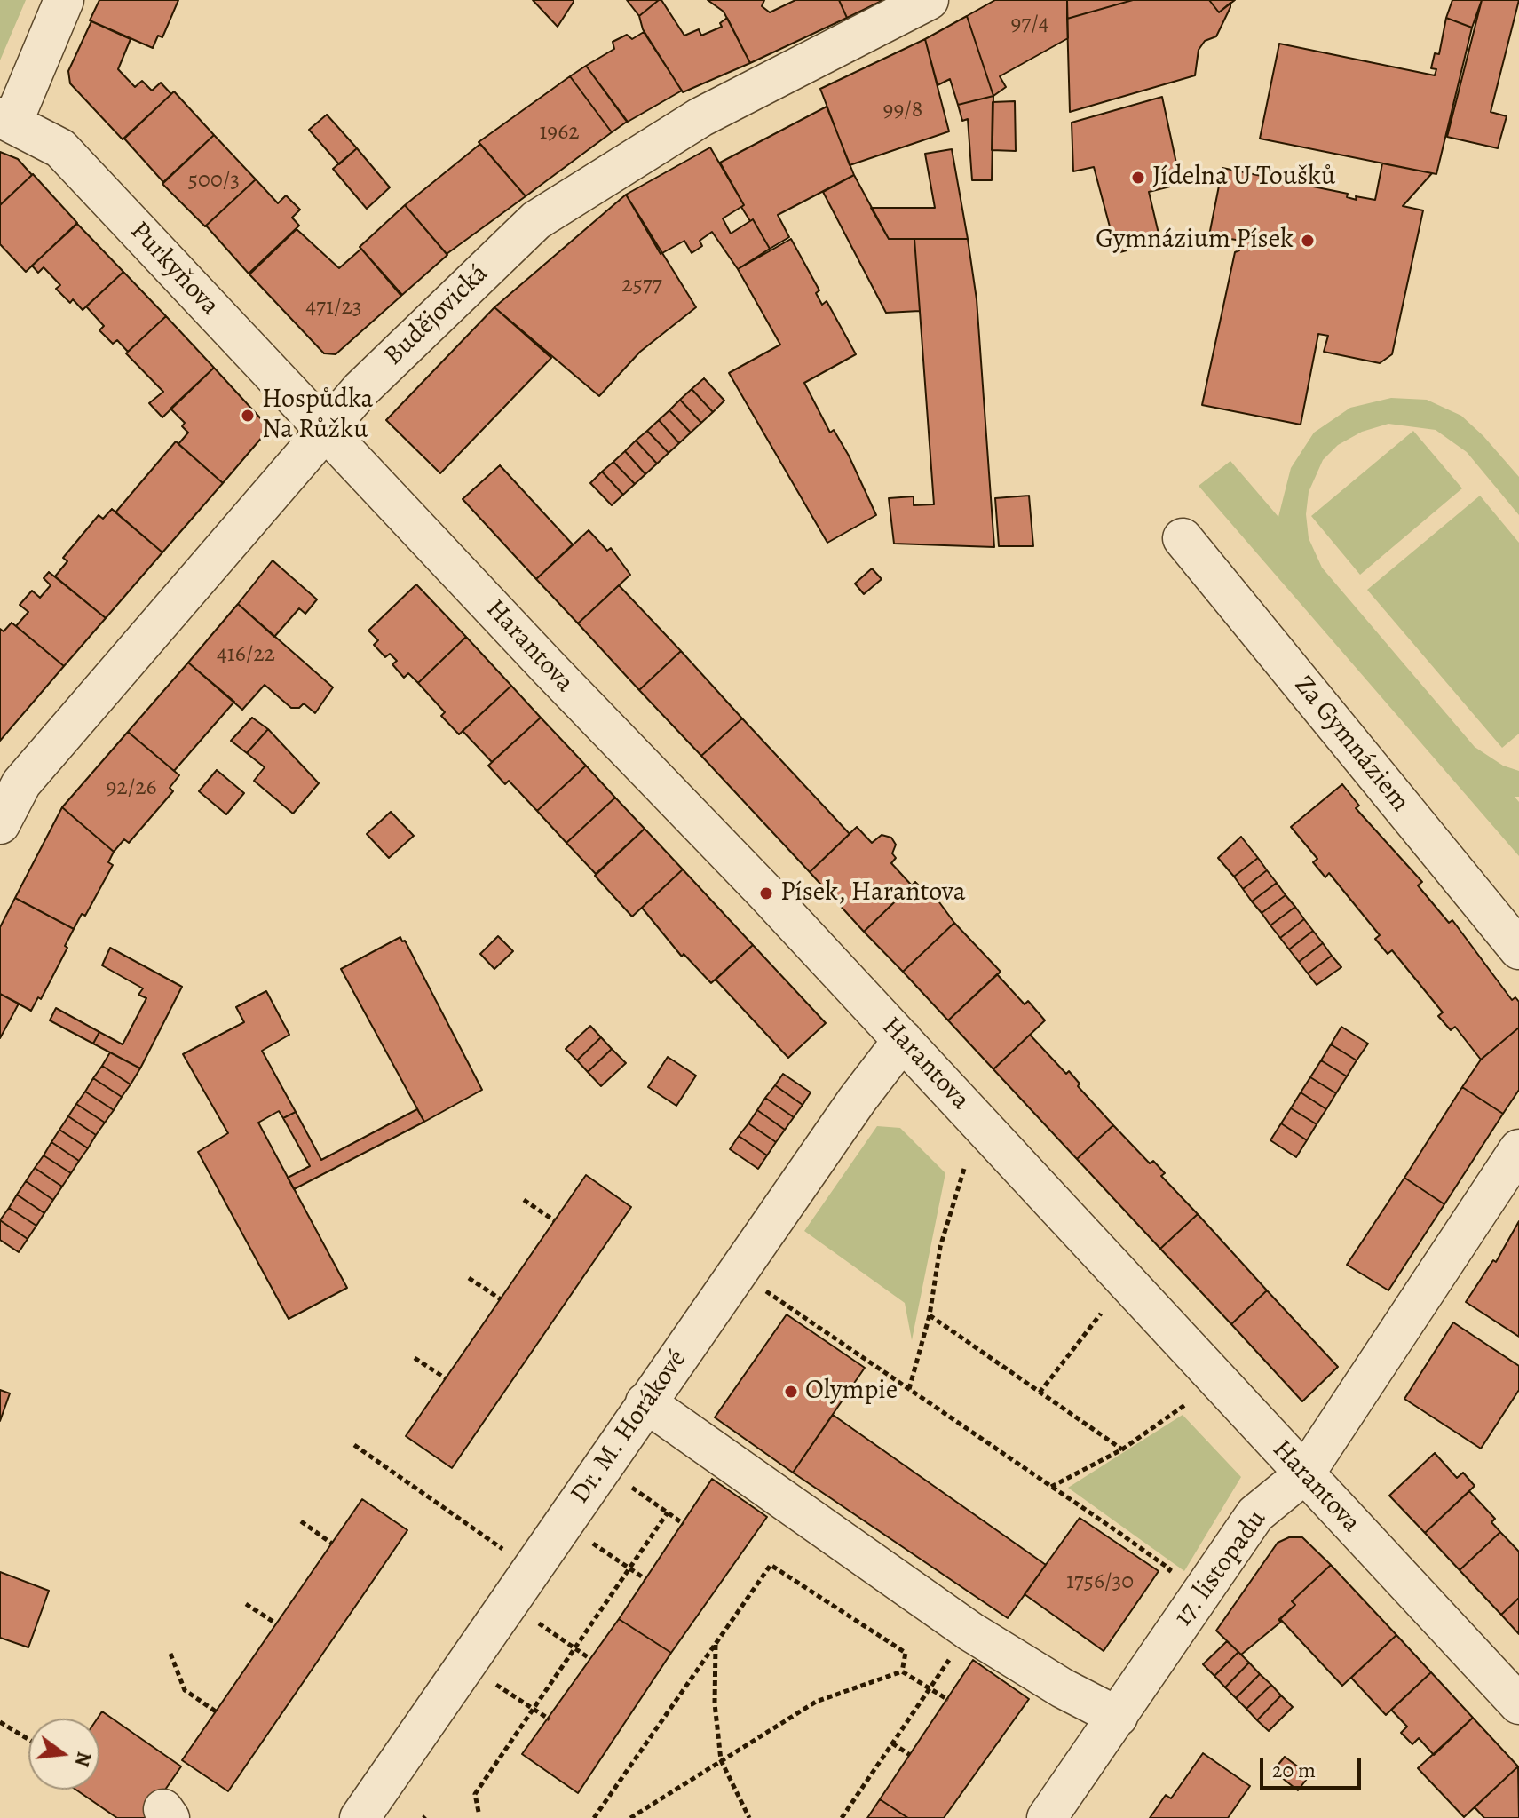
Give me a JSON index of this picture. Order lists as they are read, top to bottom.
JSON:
{
  "streets": {
    "street": [
      "Purkyňova",
      "Budějovická",
      "Harantova",
      "Za Gymnáziem",
      "Dr. M. Horákové",
      "17. listopadu"
    ]
  },
  "crossings": [
    ["Purkyňova", "Budějovická"],
    ["Purkyňova", "Harantova"],
    ["Budějovická", "Harantova"],
    ["Harantova", "Dr. M. Horákové"],
    ["Harantova", "17. listopadu"]
  ],
  "places": [
    "Jídelna U Toušků",
    "Gymnázium Písek",
    "Hospůdka Na Růžku",
    "Písek, Harantova",
    "Olympie"
  ],
  "house_numbers": [
    "97/4",
    "99/8",
    "1962",
    "500/3",
    "2577",
    "471/23",
    "416/22",
    "92/26",
    "1756/30"
  ],
  "scale_bar": "20 m",
  "north": "right"
}
